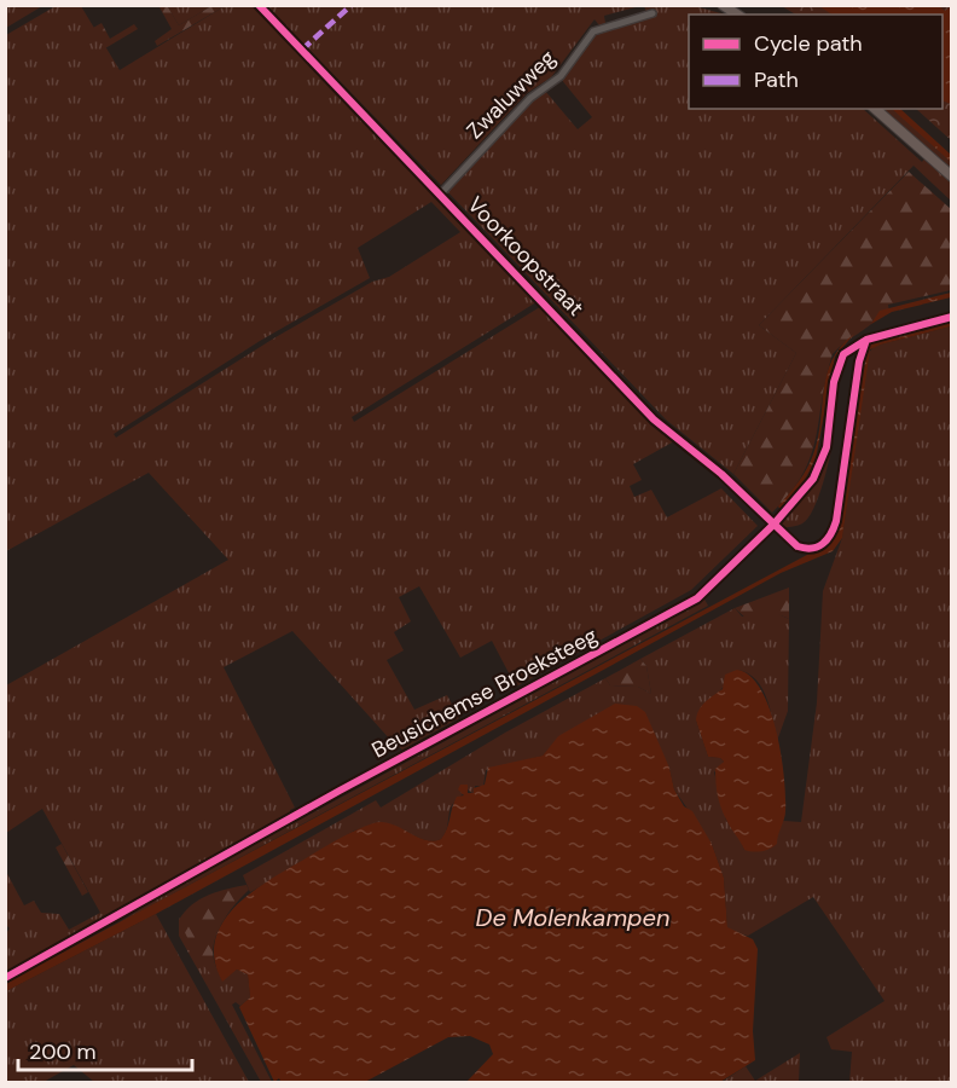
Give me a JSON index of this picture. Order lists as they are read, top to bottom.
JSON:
{
  "streets": {
    "street": ["Zwaluwweg", "Voorkoopstraat", "Beusichemse Broeksteeg"]
  },
  "crossings": [
    ["Zwaluwweg", "Voorkoopstraat"],
    ["Voorkoopstraat", "Beusichemse Broeksteeg"]
  ],
  "water": ["De Molenkampen"],
  "legend": ["Cycle path", "Path"],
  "scale_bar": "200 m"
}
